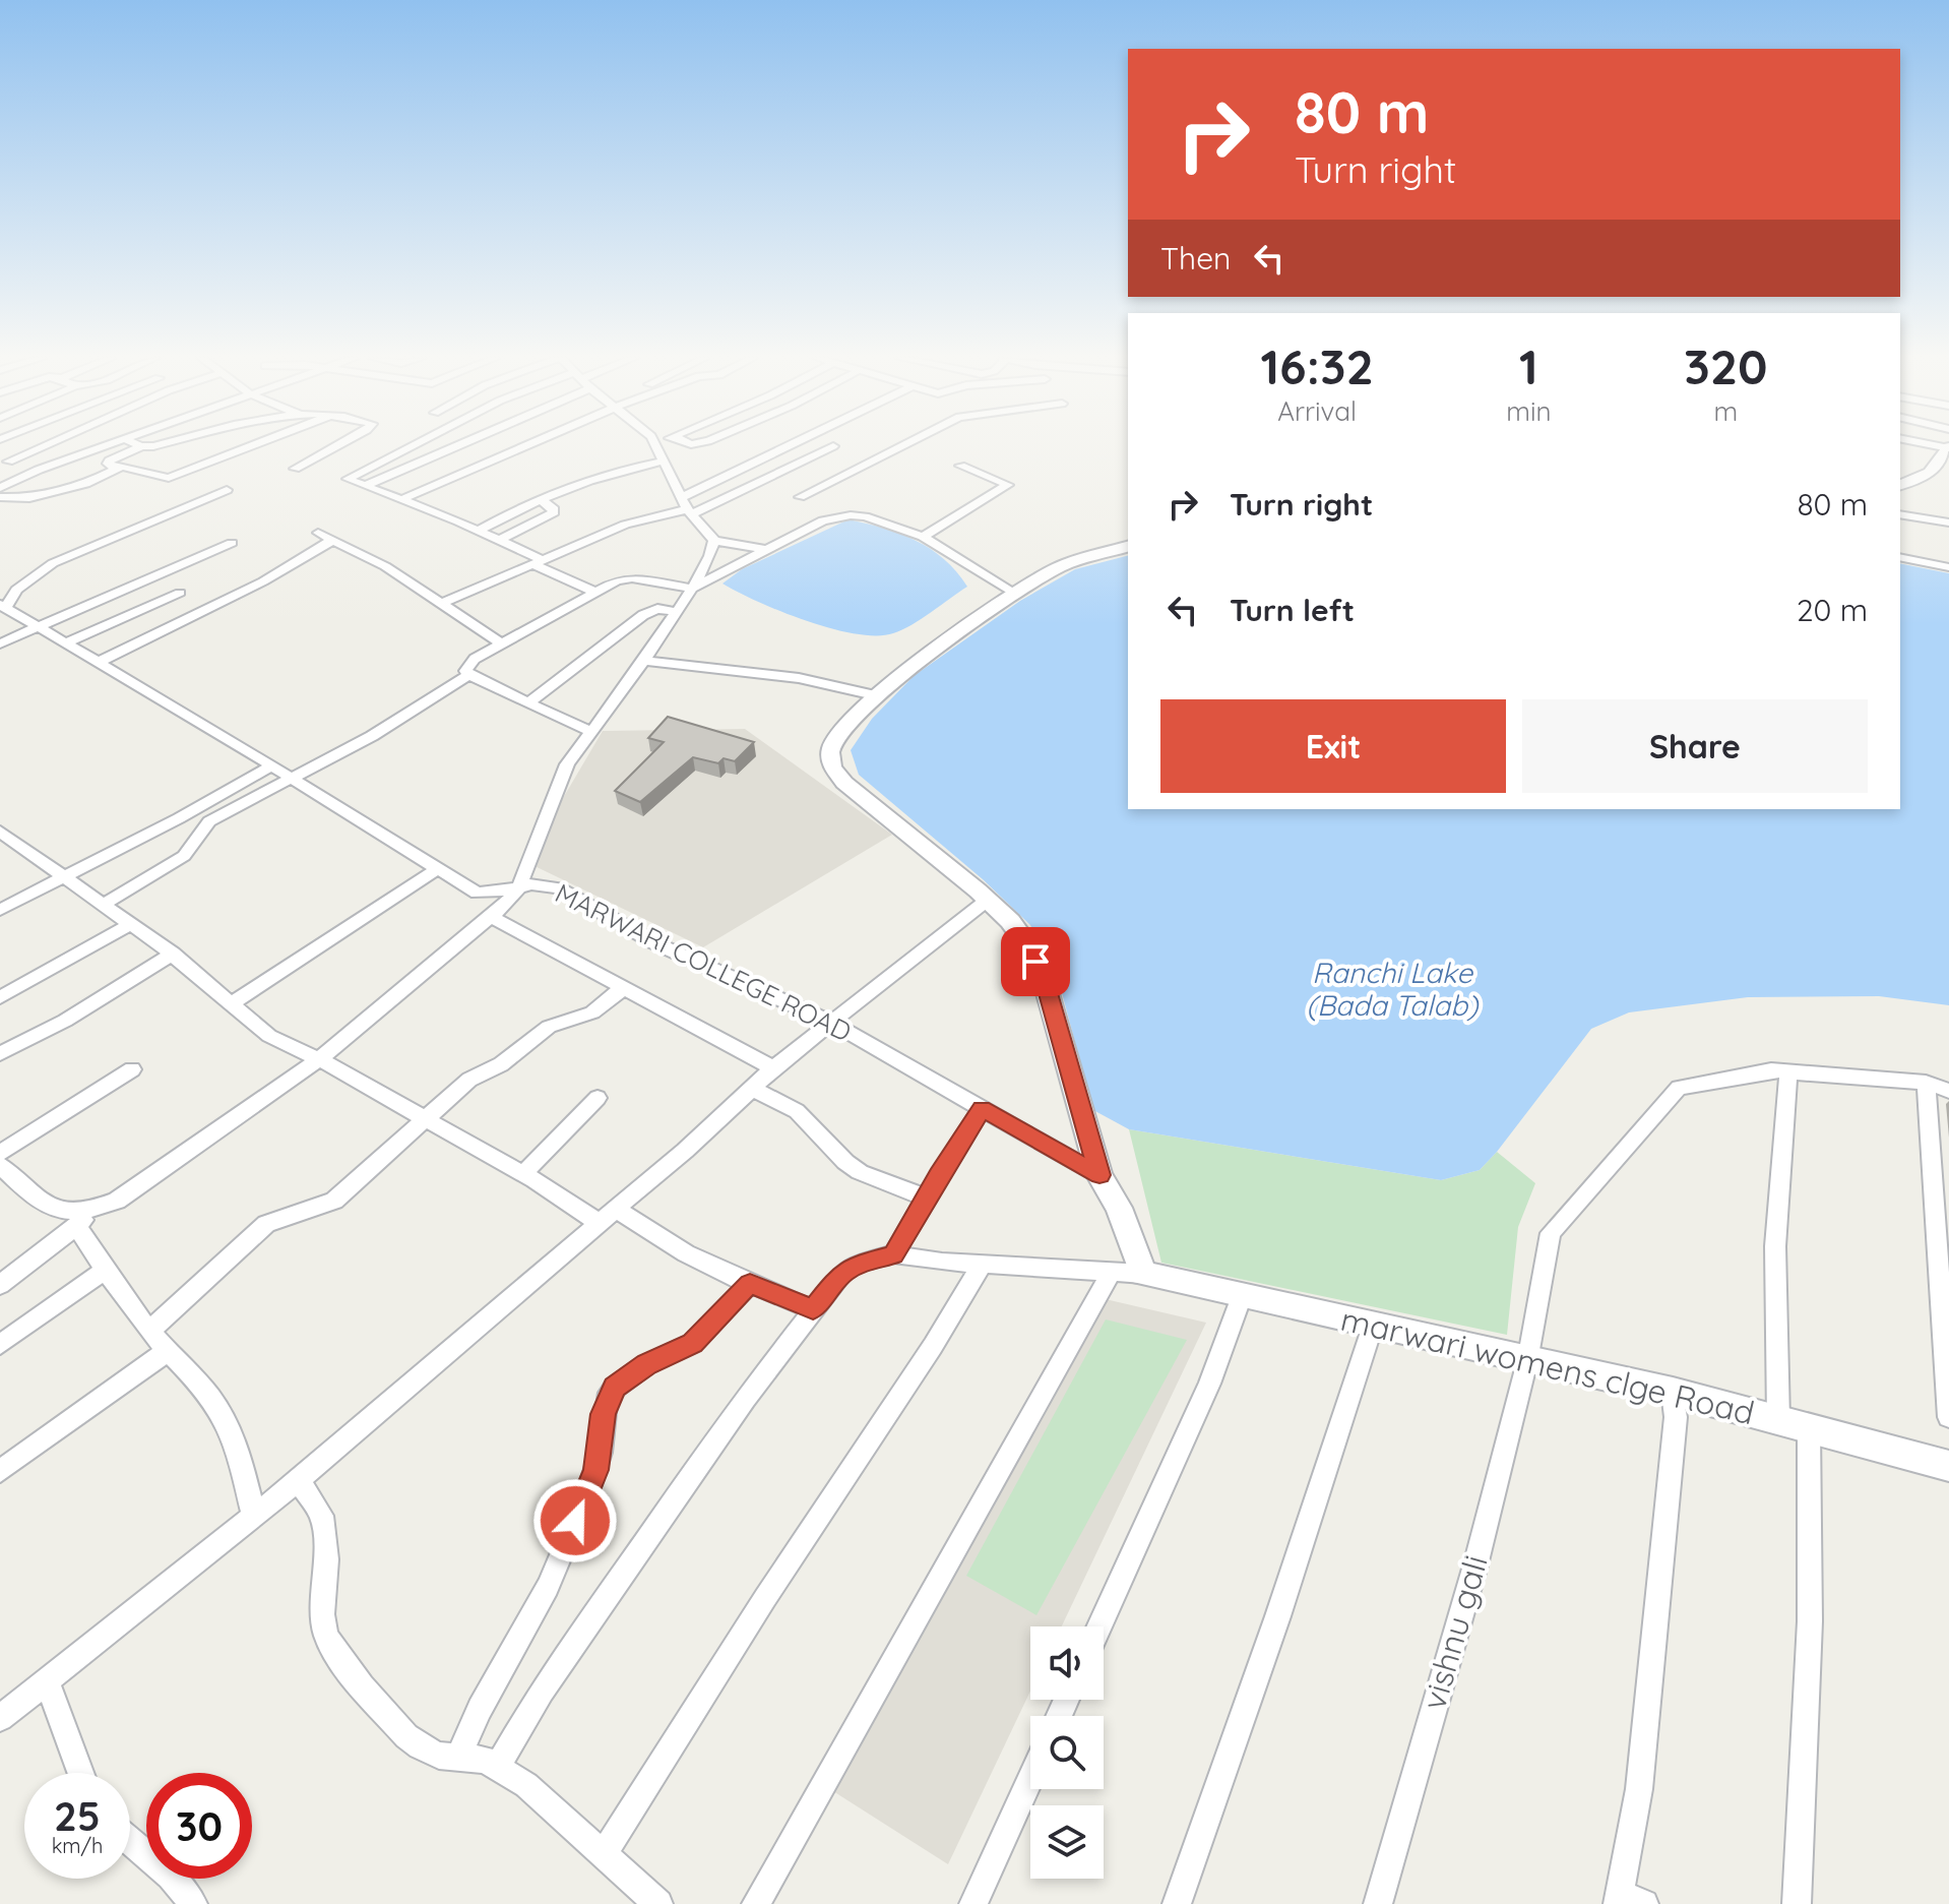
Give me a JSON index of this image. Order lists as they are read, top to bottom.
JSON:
{
  "streets": {
    "street": ["MARWARI COLLEGE ROAD", "marwari womens clge Road", "vishnu gali"]
  },
  "crossings": [
    ["marwari womens clge Road", "vishnu gali"]
  ],
  "water": ["Ranchi Lake (Bada Talab)"],
  "page": {
    "turn": ["80 m", "Turn right"],
    "then": "Then",
    "eta": [
      "16:32",
      "Arrival",
      "1",
      "min",
      "320",
      "m"
    ],
    "list": [
      {
        "name": "Turn right",
        "value": "80 m"
      },
      {
        "name": "Turn left",
        "value": "20 m"
      }
    ],
    "buttons": ["Exit", "Share"],
    "speed": "25 km/h",
    "limit": "30"
  }
}
